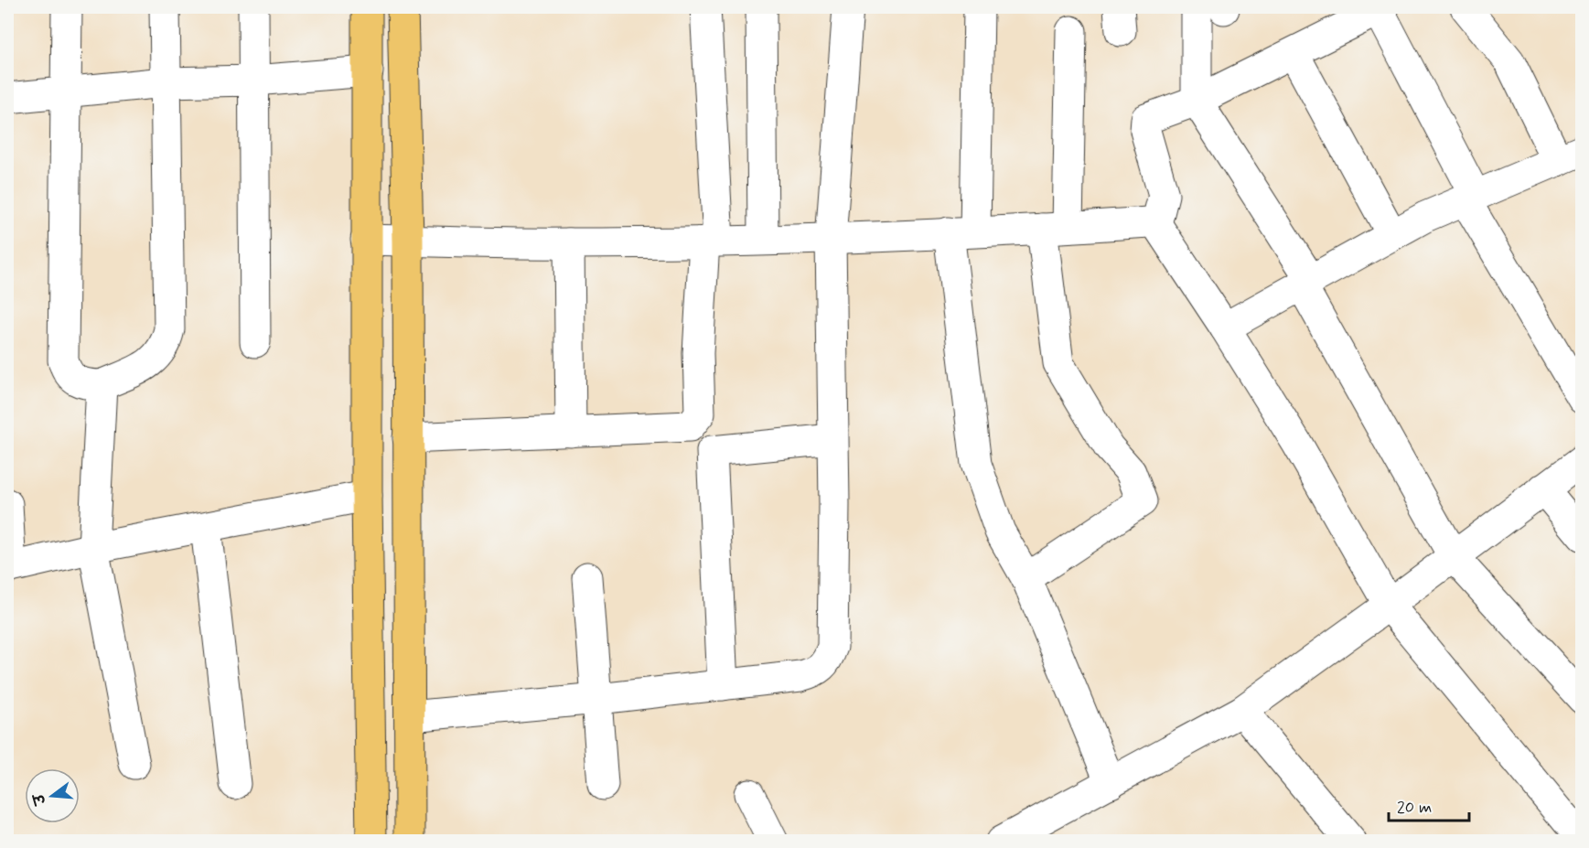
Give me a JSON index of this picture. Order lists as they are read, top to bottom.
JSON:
{
  "scale_bar": "20 m",
  "north": "left"
}
